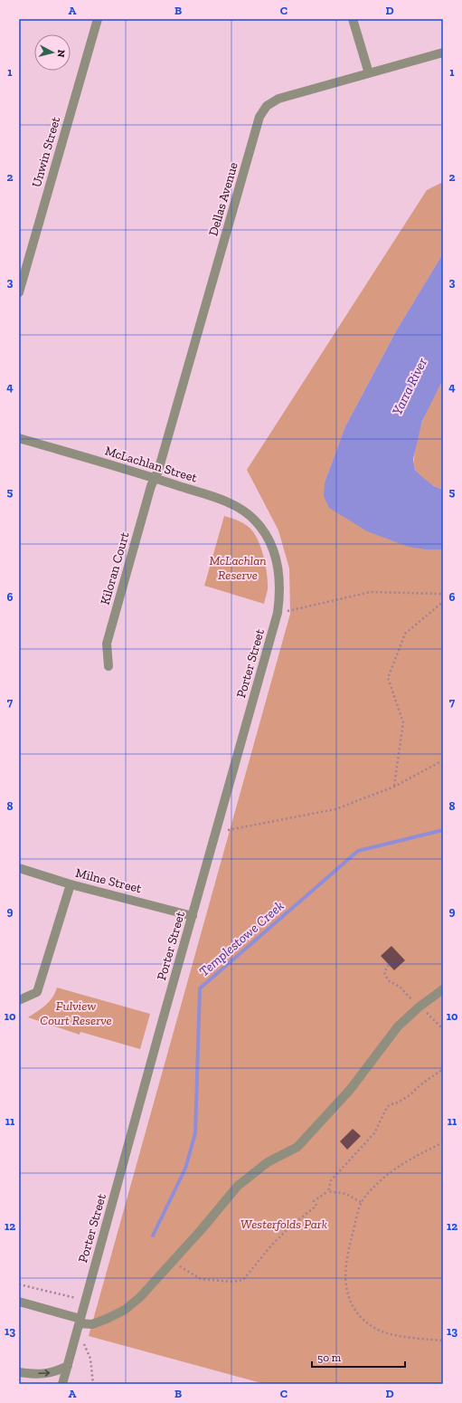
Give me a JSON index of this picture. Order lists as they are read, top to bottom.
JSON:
{
  "streets": {
    "street": [
      "Unwin Street",
      "Dellas Avenue",
      "McLachlan Street",
      "Kiloran Court",
      "Porter Street",
      "Milne Street"
    ]
  },
  "crossings": [
    ["Dellas Avenue", "McLachlan Street"],
    ["Dellas Avenue", "Kiloran Court"],
    ["McLachlan Street", "Kiloran Court"],
    ["McLachlan Street", "Porter Street"],
    ["Porter Street", "Milne Street"]
  ],
  "water": ["Yarra River", "Templestowe Creek"],
  "parks": ["McLachlan Reserve", "Fulview Court Reserve", "Westerfolds Park"],
  "scale_bar": "50 m",
  "north": "right",
  "grid": {
    "columns": [
      "A",
      "B",
      "C",
      "D"
    ],
    "rows": [
      "1",
      "2",
      "3",
      "4",
      "5",
      "6",
      "7",
      "8",
      "9",
      "10",
      "11",
      "12",
      "13"
    ]
  }
}
